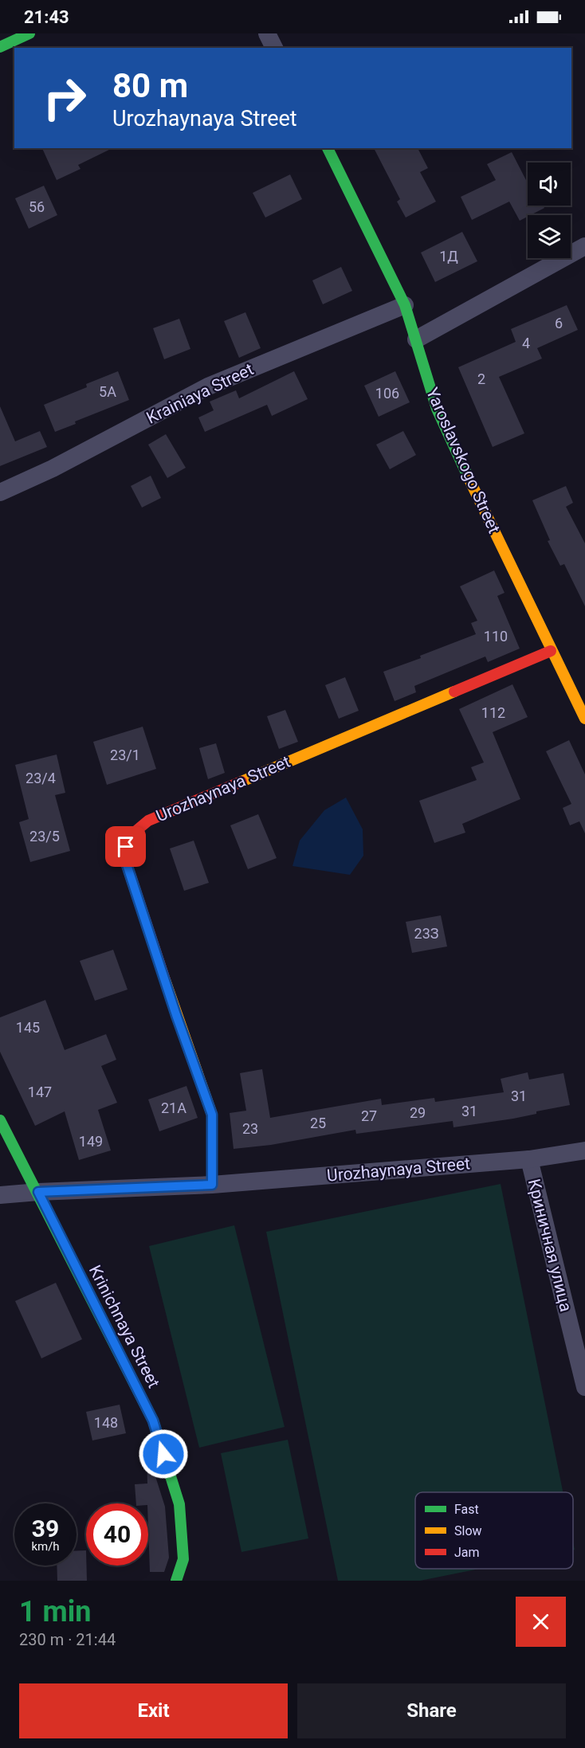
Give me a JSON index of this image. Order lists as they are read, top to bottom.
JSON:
{
  "streets": {
    "street": [
      "Krainiaya Street",
      "Yaroslavskogo Street",
      "Urozhaynaya Street",
      "Криничная улица",
      "Krinichnaya Street"
    ]
  },
  "crossings": [
    ["Krainiaya Street", "Yaroslavskogo Street"],
    ["Yaroslavskogo Street", "Urozhaynaya Street"],
    ["Urozhaynaya Street", "Криничная улица"],
    ["Urozhaynaya Street", "Krinichnaya Street"]
  ],
  "house_numbers": [
    "56",
    "1Д",
    "6",
    "4",
    "2",
    "5А",
    "106",
    "110",
    "112",
    "23/1",
    "23/4",
    "23/5",
    "23З",
    "145",
    "147",
    "31",
    "21А",
    "31",
    "29",
    "27",
    "25",
    "23",
    "149",
    "148"
  ],
  "legend": ["Fast", "Slow", "Jam"],
  "page": {
    "status": "21:43",
    "turn": ["80 m", "Urozhaynaya Street"],
    "speed": "39 km/h",
    "limit": "40",
    "heading": ["1 min", "230 m · 21:44"],
    "buttons": ["Exit", "Share"]
  }
}
